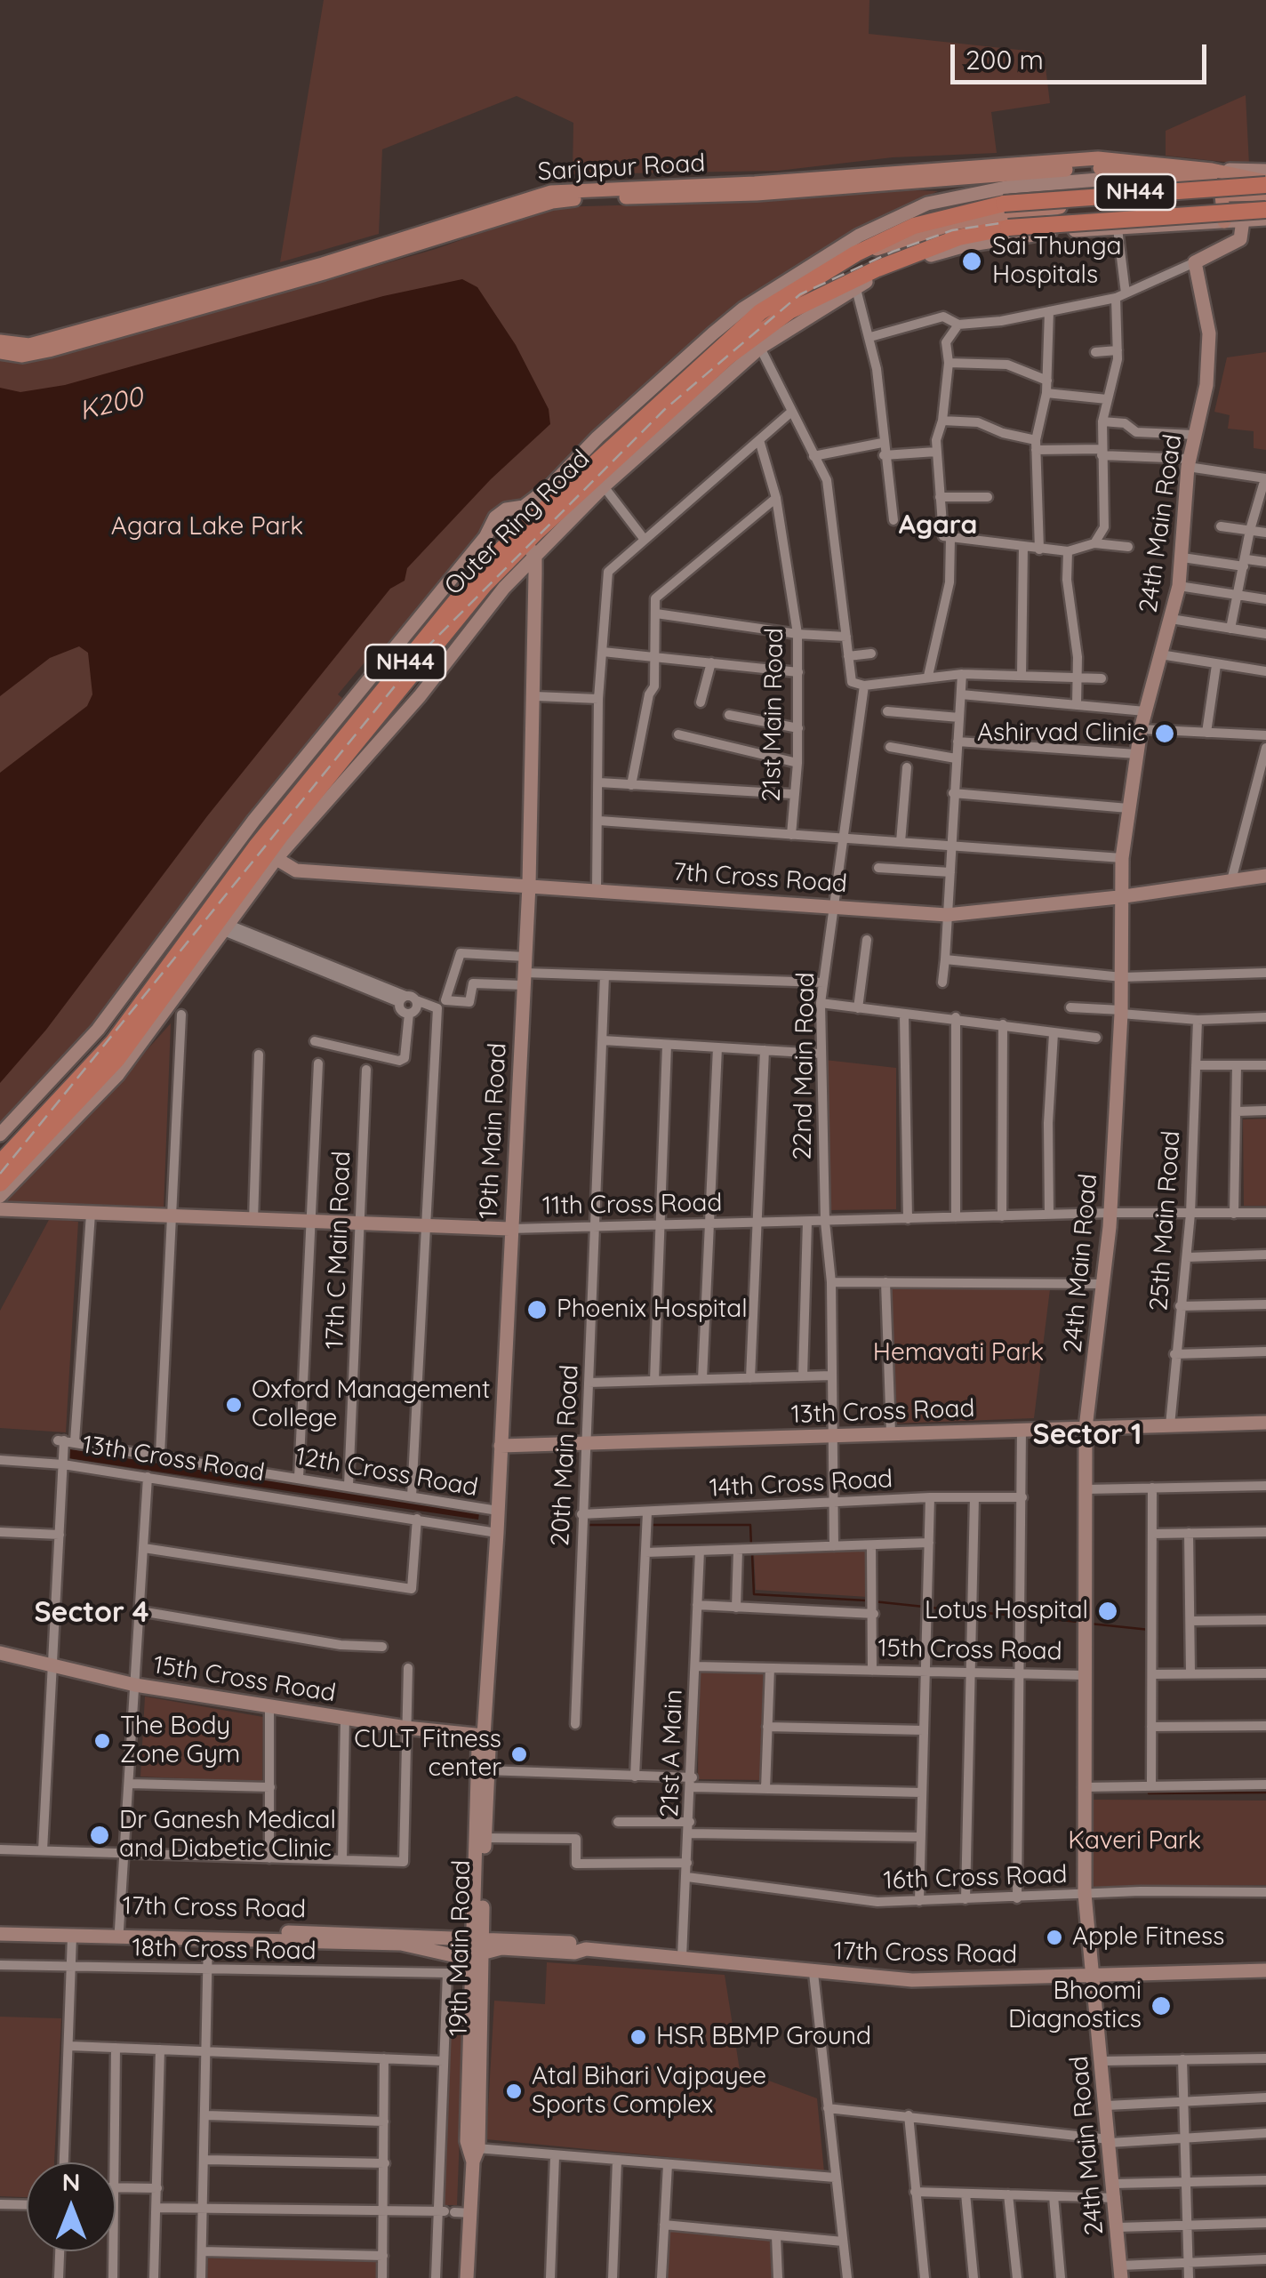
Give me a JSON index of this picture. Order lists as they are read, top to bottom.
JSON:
{
  "streets": {
    "highway": ["NH44", "Outer Ring Road"],
    "main road": ["Sarjapur Road"],
    "street": [
      "24th Main Road",
      "21st Main Road",
      "7th Cross Road",
      "22nd Main Road",
      "19th Main Road",
      "11th Cross Road",
      "25th Main Road",
      "17th C Main Road",
      "13th Cross Road",
      "20th Main Road",
      "12th Cross Road",
      "14th Cross Road",
      "15th Cross Road",
      "21st A Main",
      "16th Cross Road",
      "17th Cross Road",
      "18th Cross Road"
    ]
  },
  "crossings": [
    ["Sarjapur Road", "Outer Ring Road"],
    ["Outer Ring Road", "7th Cross Road"],
    ["Outer Ring Road", "19th Main Road"],
    ["24th Main Road", "7th Cross Road"],
    ["24th Main Road", "11th Cross Road"],
    ["24th Main Road", "13th Cross Road"],
    ["24th Main Road", "15th Cross Road"],
    ["24th Main Road", "16th Cross Road"],
    ["24th Main Road", "17th Cross Road"],
    ["7th Cross Road", "22nd Main Road"],
    ["7th Cross Road", "19th Main Road"],
    ["22nd Main Road", "11th Cross Road"],
    ["22nd Main Road", "13th Cross Road"],
    ["22nd Main Road", "14th Cross Road"],
    ["19th Main Road", "11th Cross Road"],
    ["19th Main Road", "13th Cross Road"],
    ["19th Main Road", "12th Cross Road"],
    ["19th Main Road", "15th Cross Road"],
    ["19th Main Road", "17th Cross Road"],
    ["11th Cross Road", "25th Main Road"],
    ["11th Cross Road", "17th C Main Road"],
    ["11th Cross Road", "20th Main Road"],
    ["25th Main Road", "13th Cross Road"],
    ["17th C Main Road", "12th Cross Road"],
    ["13th Cross Road", "20th Main Road"],
    ["13th Cross Road", "12th Cross Road"],
    ["20th Main Road", "14th Cross Road"],
    ["15th Cross Road", "21st A Main"],
    ["21st A Main", "16th Cross Road"],
    ["21st A Main", "17th Cross Road"]
  ],
  "districts": ["Agara", "Sector 1", "Sector 4"],
  "water": ["K200"],
  "parks": ["Agara Lake Park", "Hemavati Park", "Kaveri Park"],
  "places": [
    "Sai Thunga Hospitals",
    "Ashirvad Clinic",
    "Phoenix Hospital",
    "Oxford Management College",
    "Lotus Hospital",
    "The Body Zone Gym",
    "CULT Fitness center",
    "Dr Ganesh Medical and Diabetic Clinic",
    "Apple Fitness",
    "Bhoomi Diagnostics",
    "HSR BBMP Ground",
    "Atal Bihari Vajpayee Sports Complex"
  ],
  "scale_bar": "200 m",
  "north": "top"
}
